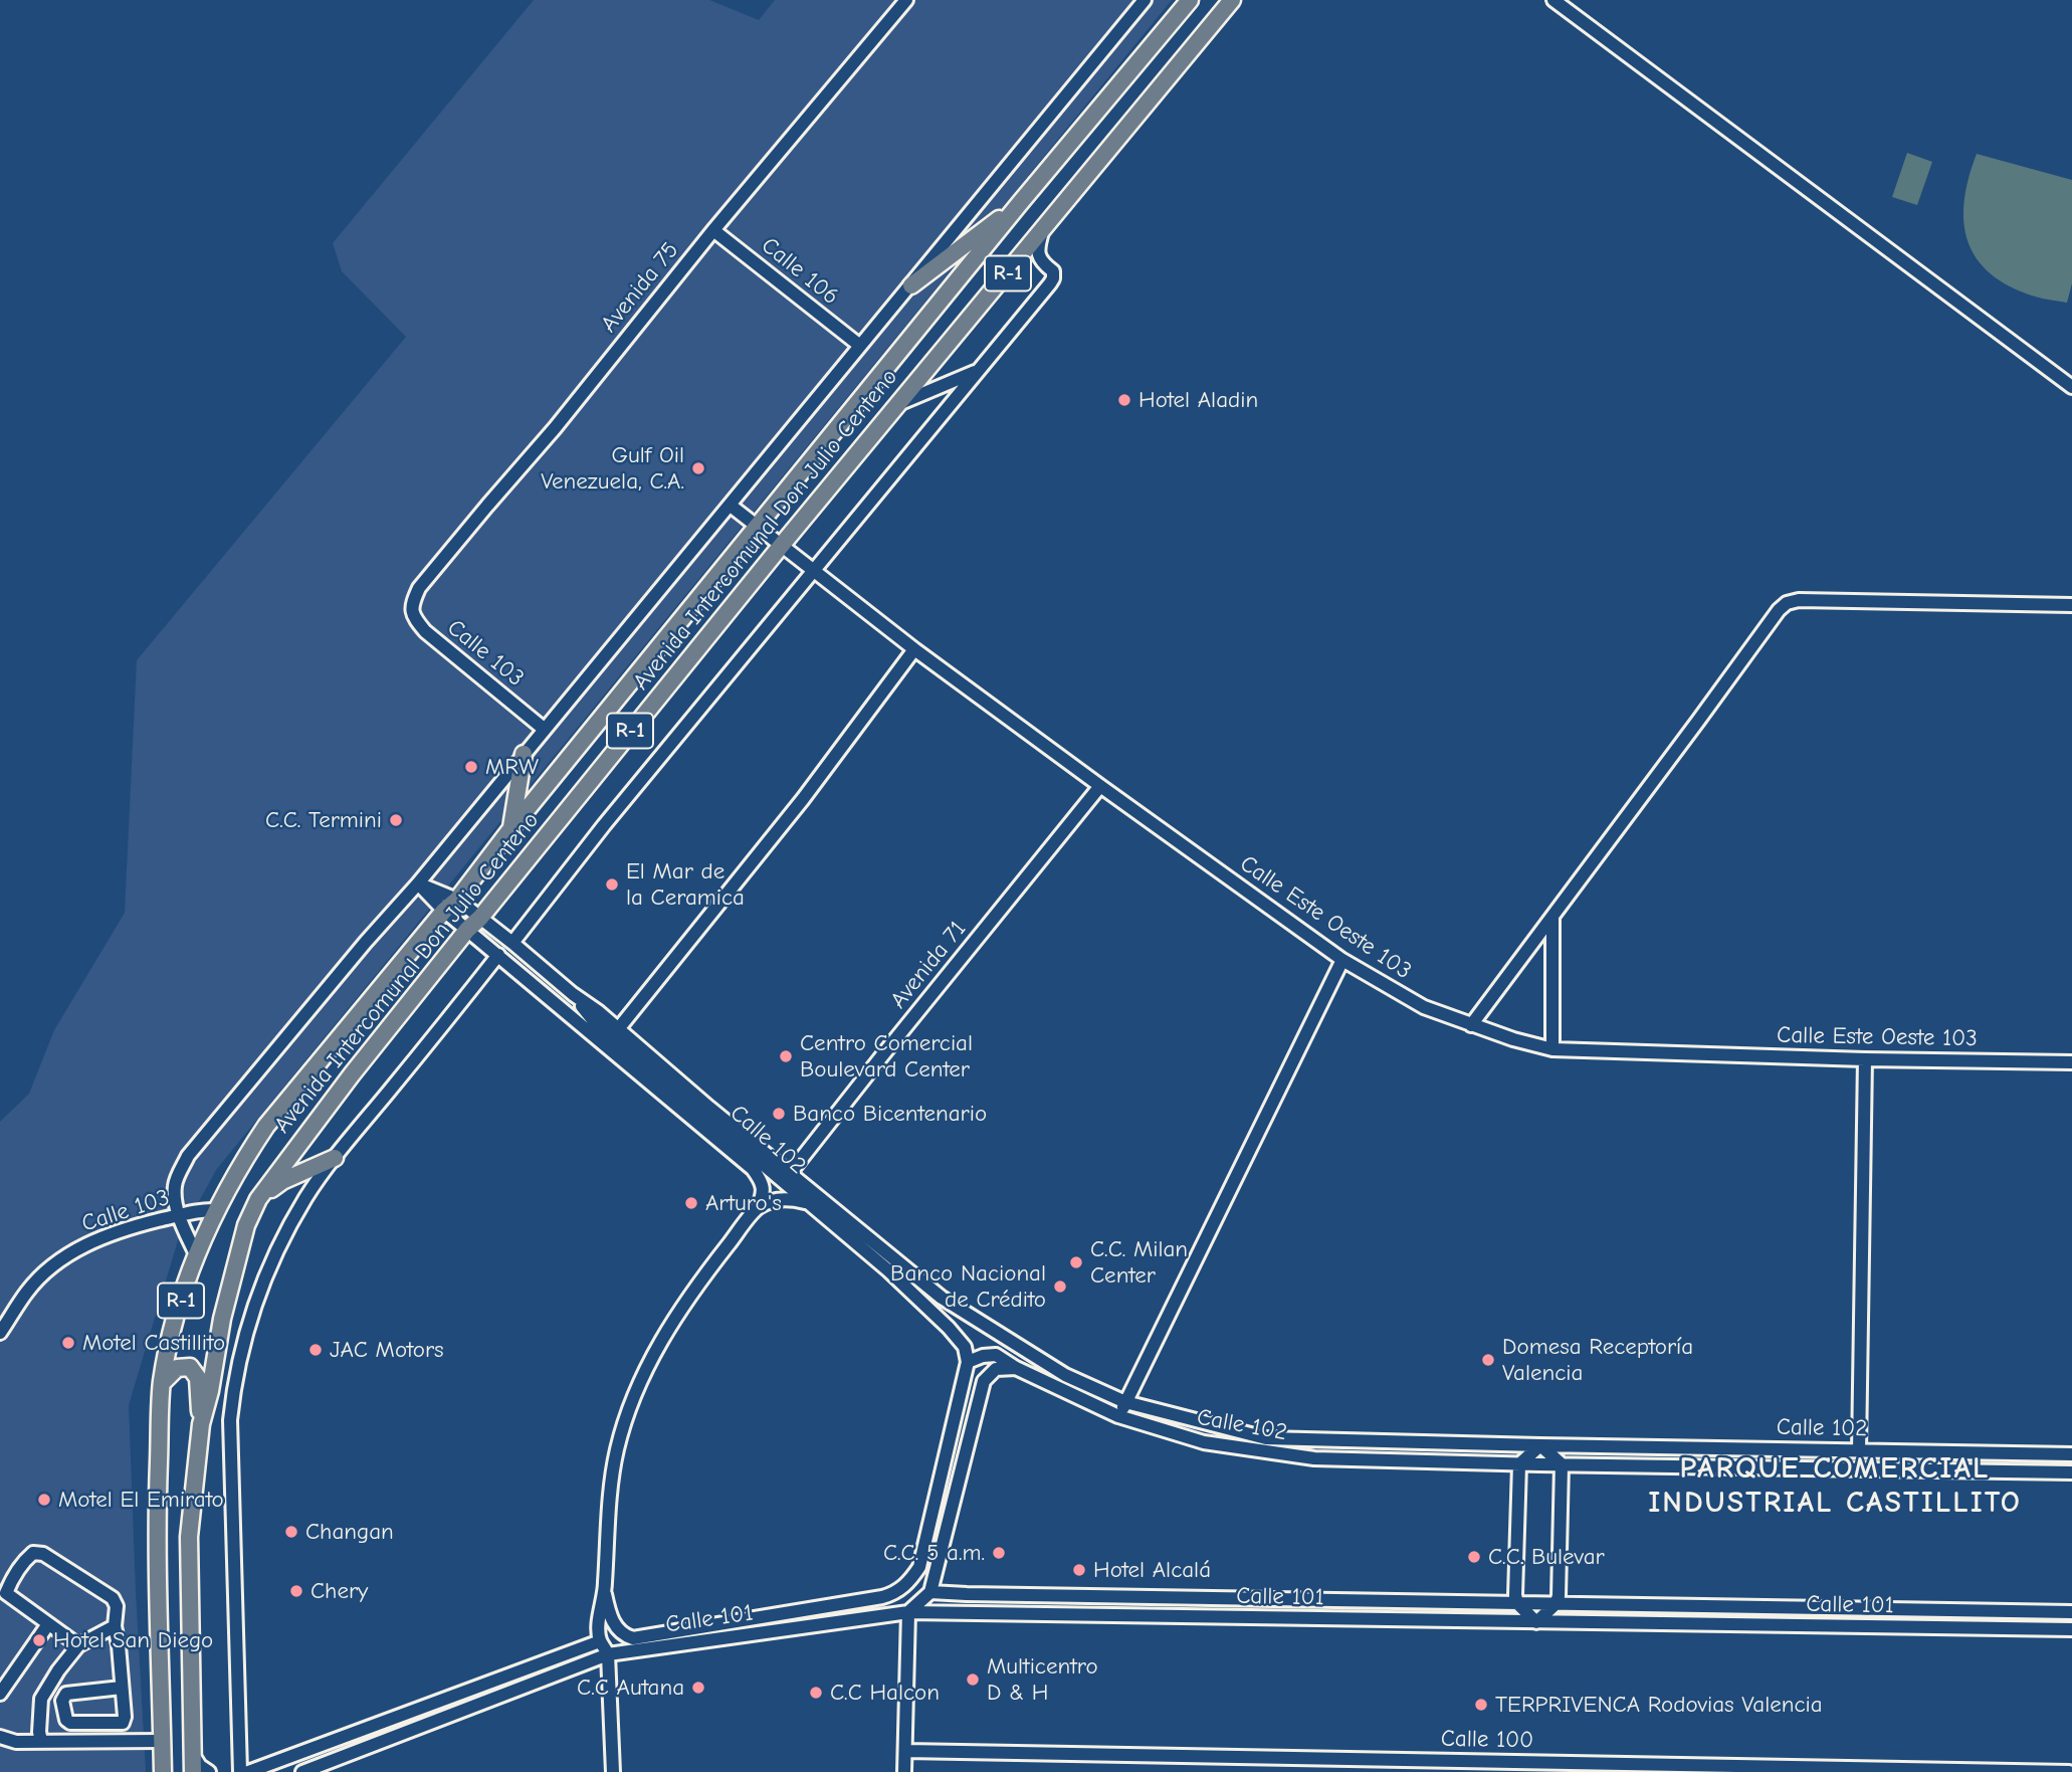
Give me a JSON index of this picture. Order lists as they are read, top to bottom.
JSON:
{
  "streets": {
    "main road": ["R-1", "Avenida Intercomunal Don Julio Centeno"],
    "street": [
      "Calle 106",
      "Avenida 75",
      "Calle 103",
      "Calle Este Oeste 103",
      "Avenida 71",
      "Calle 102",
      "Calle 101",
      "Calle 100"
    ]
  },
  "crossings": [
    ["Calle 106", "Avenida 75"],
    ["Calle 106", "Avenida Intercomunal Don Julio Centeno"],
    ["Avenida 75", "Calle 103"],
    ["Avenida Intercomunal Don Julio Centeno", "Calle 103"],
    ["Avenida Intercomunal Don Julio Centeno", "Calle Este Oeste 103"],
    ["Avenida Intercomunal Don Julio Centeno", "Calle 102"],
    ["Calle Este Oeste 103", "Avenida 71"],
    ["Avenida 71", "Calle 102"]
  ],
  "districts": ["PARQUE COMERCIAL INDUSTRIAL CASTILLITO"],
  "places": [
    "Hotel Aladin",
    "Gulf Oil Venezuela, C.A.",
    "MRW",
    "C.C. Termini",
    "El Mar de la Ceramica",
    "Centro Comercial Boulevard Center",
    "Banco Bicentenario",
    "Arturo's",
    "C.C. Milan Center",
    "Banco Nacional de Crédito",
    "Motel Castillito",
    "JAC Motors",
    "Domesa Receptoría Valencia",
    "Motel El Emirato",
    "Changan",
    "C.C. 5 a.m.",
    "C.C. Bulevar",
    "Hotel Alcalá",
    "Chery",
    "Hotel San Diego",
    "Multicentro D & H",
    "C.C Autana",
    "C.C Halcon",
    "TERPRIVENCA Rodovias Valencia"
  ]
}
